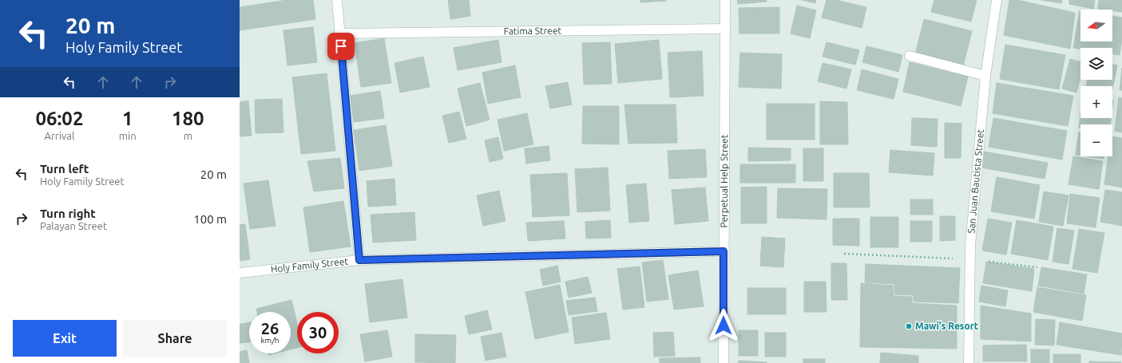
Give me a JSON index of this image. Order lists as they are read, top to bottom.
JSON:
{
  "streets": {
    "street": [
      "Fatima Street",
      "Perpetual Help Street",
      "San Juan Bautista Street",
      "Holy Family Street"
    ]
  },
  "crossings": [
    ["Fatima Street", "Perpetual Help Street"],
    ["Perpetual Help Street", "Holy Family Street"]
  ],
  "places": ["Mawi's Resort"],
  "north": "left",
  "page": {
    "turn": ["20 m", "Holy Family Street"],
    "map_buttons": ["+", "−"],
    "eta": [
      "06:02",
      "Arrival",
      "1",
      "min",
      "180",
      "m"
    ],
    "list": [
      {
        "name": "Turn left",
        "note": "Holy Family Street",
        "value": "20 m"
      },
      {
        "name": "Turn right",
        "note": "Palayan Street",
        "value": "100 m"
      }
    ],
    "speed": "26 km/h",
    "limit": "30",
    "buttons": ["Exit", "Share"]
  }
}
